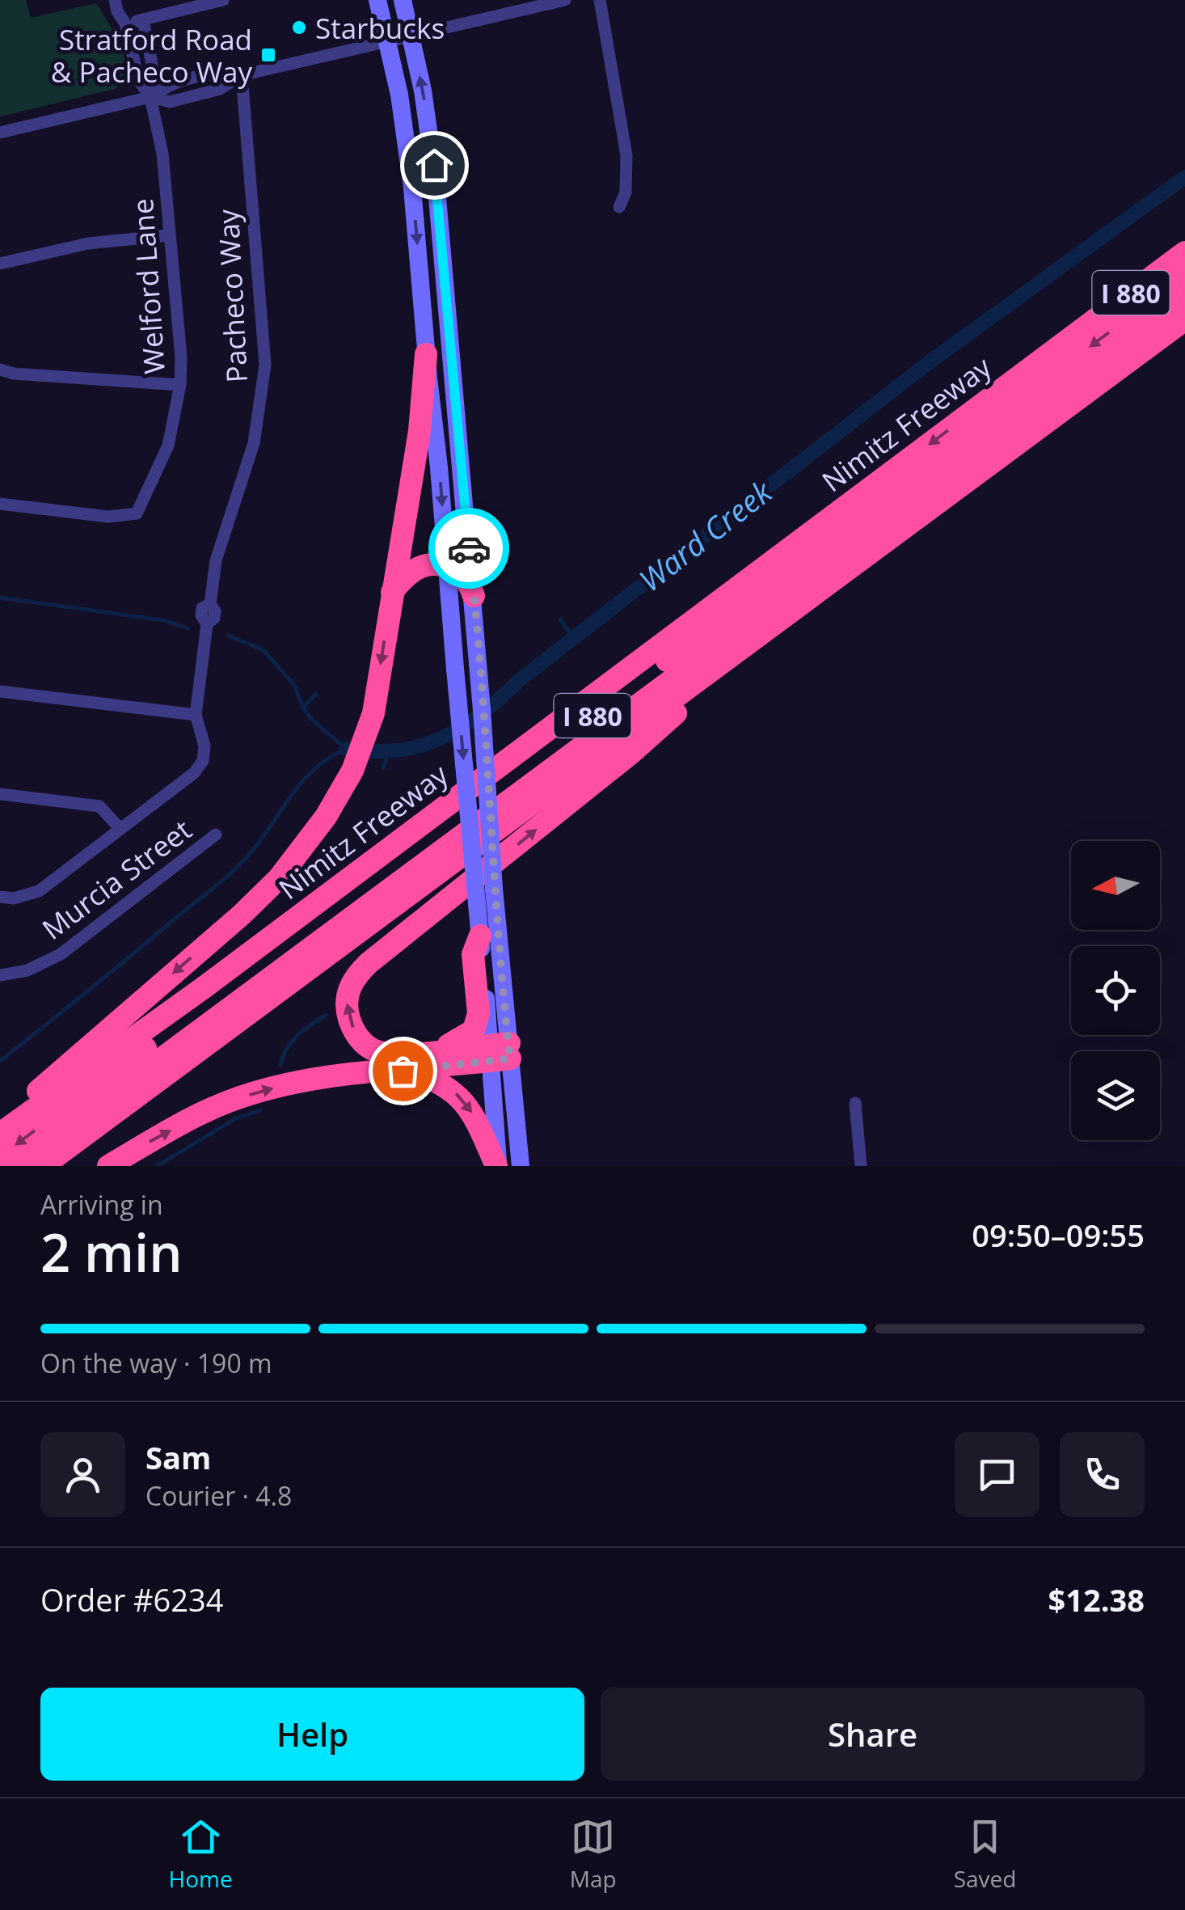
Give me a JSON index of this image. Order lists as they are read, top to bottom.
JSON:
{
  "streets": {
    "highway": ["I 880", "Nimitz Freeway"],
    "street": ["Welford Lane", "Pacheco Way", "Murcia Street"]
  },
  "water": ["Ward Creek"],
  "places": {
    "other": ["Starbucks"],
    "transit": ["Stratford Road & Pacheco Way"]
  },
  "north": "left",
  "page": {
    "heading": ["2 min", "Arriving in", "09:50–09:55"],
    "panel": [
      "Sam",
      "Courier · 4.8",
      "Order #6234",
      "$12.38"
    ],
    "bar": "On the way · 190 m",
    "buttons": ["Help", "Share"],
    "tabs": ["Home", "Map", "Saved"]
  }
}
